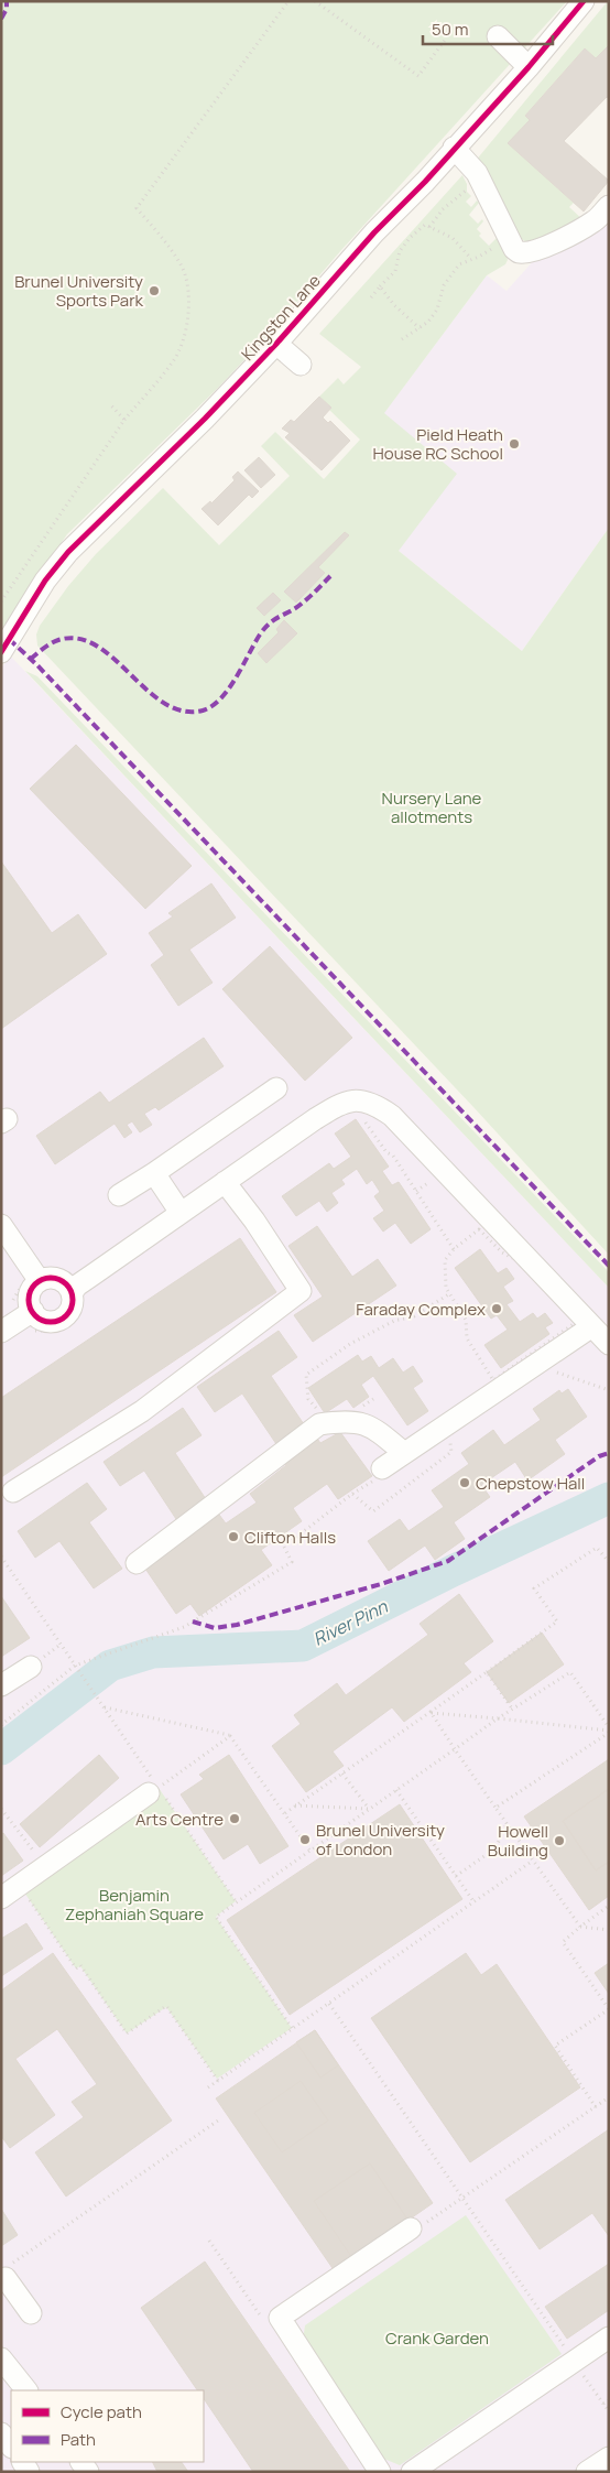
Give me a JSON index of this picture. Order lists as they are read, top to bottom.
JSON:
{
  "streets": {
    "street": ["Kingston Lane"]
  },
  "water": ["River Pinn"],
  "parks": ["Nursery Lane allotments", "Benjamin Zephaniah Square", "Crank Garden"],
  "places": [
    "Brunel University Sports Park",
    "Pield Heath House RC School",
    "Faraday Complex",
    "Chepstow Hall",
    "Clifton Halls",
    "Arts Centre",
    "Brunel University of London",
    "Howell Building"
  ],
  "legend": ["Cycle path", "Path"],
  "scale_bar": "50 m"
}
